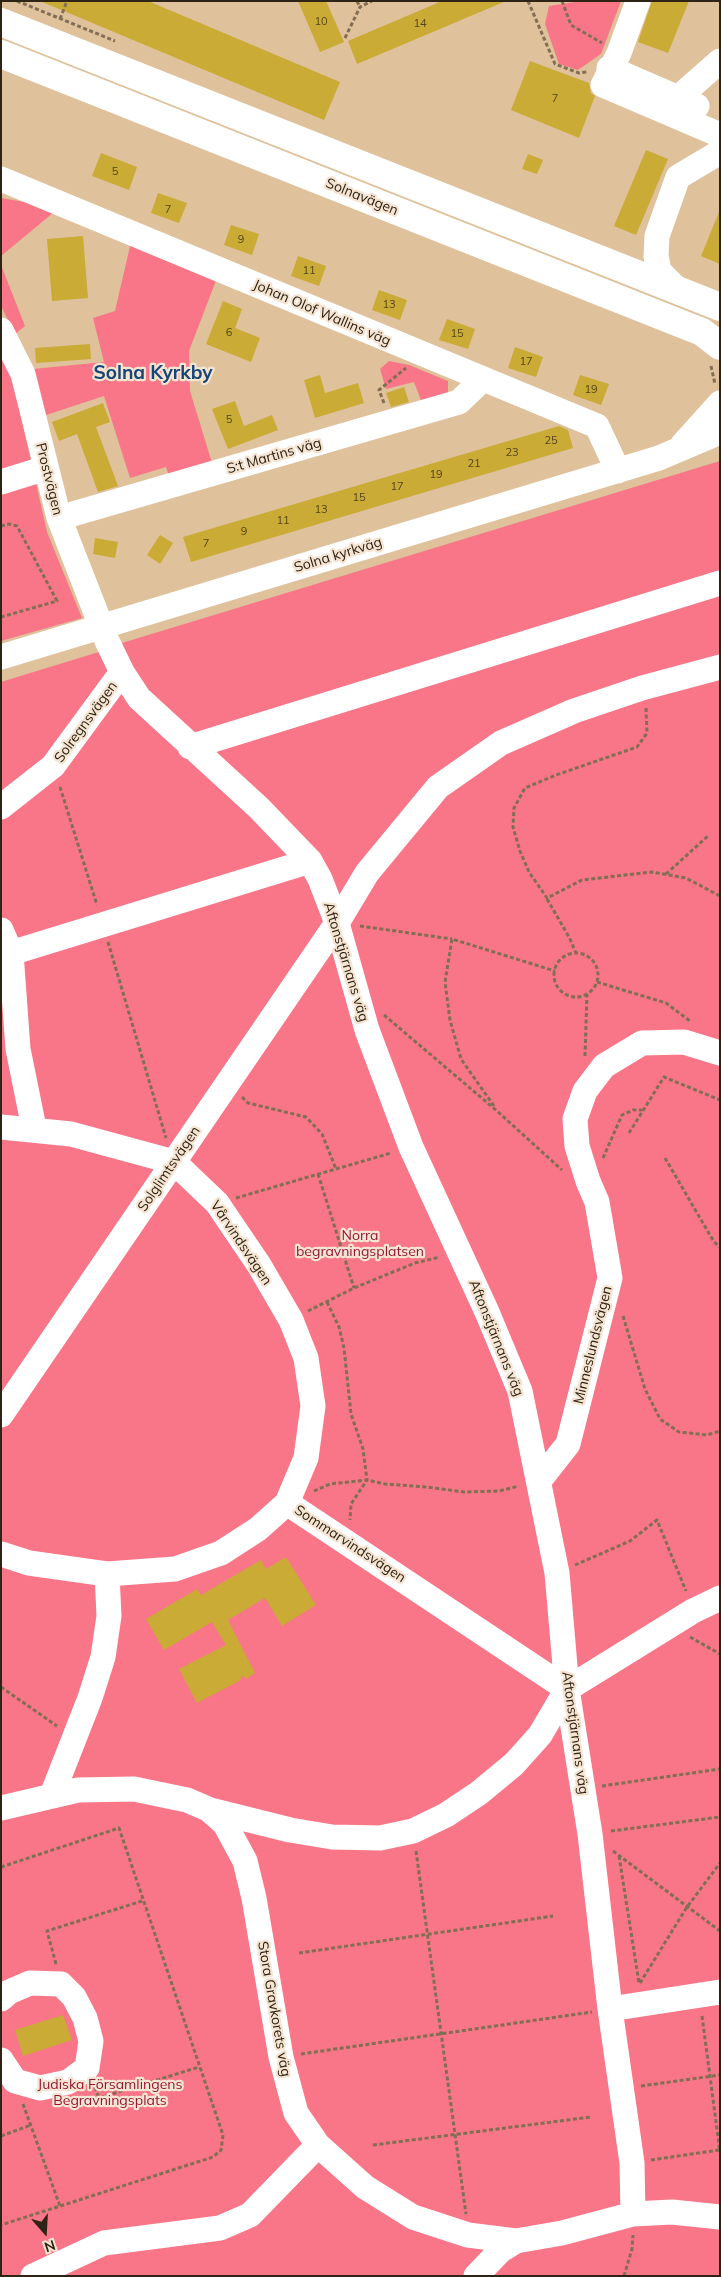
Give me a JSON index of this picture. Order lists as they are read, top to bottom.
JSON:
{
  "streets": {
    "main road": ["Solnavägen"],
    "street": [
      "Johan Olof Wallins väg",
      "S:t Martins väg",
      "Prostvägen",
      "Solna kyrkväg",
      "Solregnsvägen",
      "Aftonstjärnans väg",
      "Solglimtsvägen",
      "Vårvindsvägen",
      "Minneslundsvägen",
      "Sommarvindsvägen",
      "Stora Gravkorets väg"
    ]
  },
  "crossings": [
    ["Johan Olof Wallins väg", "S:t Martins väg"],
    ["Johan Olof Wallins väg", "Solna kyrkväg"],
    ["S:t Martins väg", "Prostvägen"],
    ["Prostvägen", "Solna kyrkväg"],
    ["Prostvägen", "Aftonstjärnans väg"],
    ["Solna kyrkväg", "Aftonstjärnans väg"],
    ["Solregnsvägen", "Aftonstjärnans väg"],
    ["Aftonstjärnans väg", "Solglimtsvägen"],
    ["Aftonstjärnans väg", "Minneslundsvägen"],
    ["Aftonstjärnans väg", "Sommarvindsvägen"],
    ["Aftonstjärnans väg", "Stora Gravkorets väg"],
    ["Solglimtsvägen", "Vårvindsvägen"],
    ["Vårvindsvägen", "Sommarvindsvägen"]
  ],
  "districts": ["Solna Kyrkby"],
  "parks": ["Norra begravningsplatsen", "Judiska Församlingens Begravningsplats"],
  "house_numbers": [
    "10",
    "14",
    "7",
    "5",
    "7",
    "9",
    "11",
    "13",
    "6",
    "15",
    "17",
    "19",
    "5",
    "25",
    "23",
    "21",
    "19",
    "17",
    "15",
    "13",
    "11",
    "9",
    "7"
  ],
  "north": "bottom"
}
